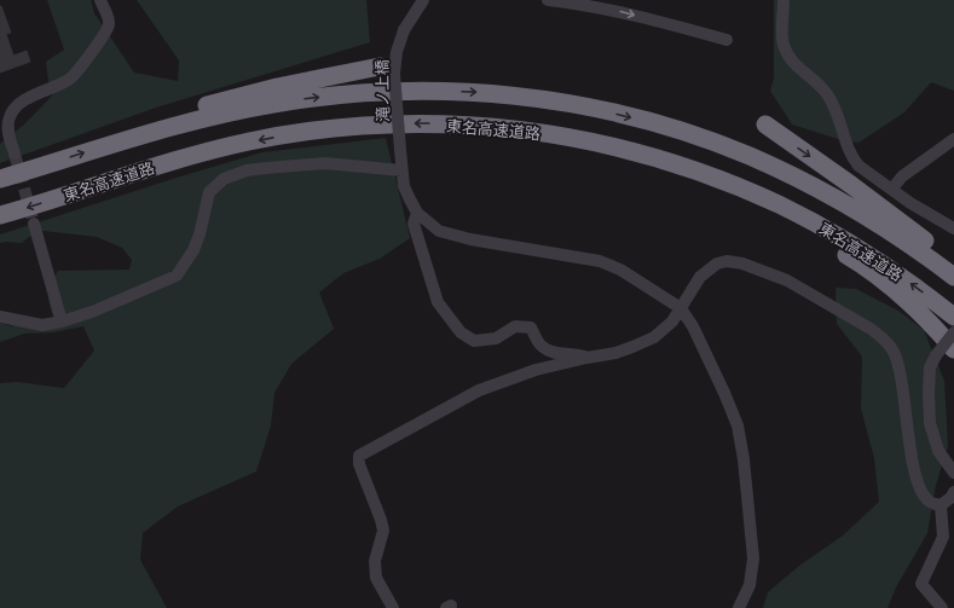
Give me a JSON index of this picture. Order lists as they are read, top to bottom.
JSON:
{
  "streets": {
    "highway": ["東名高速道路"],
    "street": ["滝ノ上橋"]
  }
}
